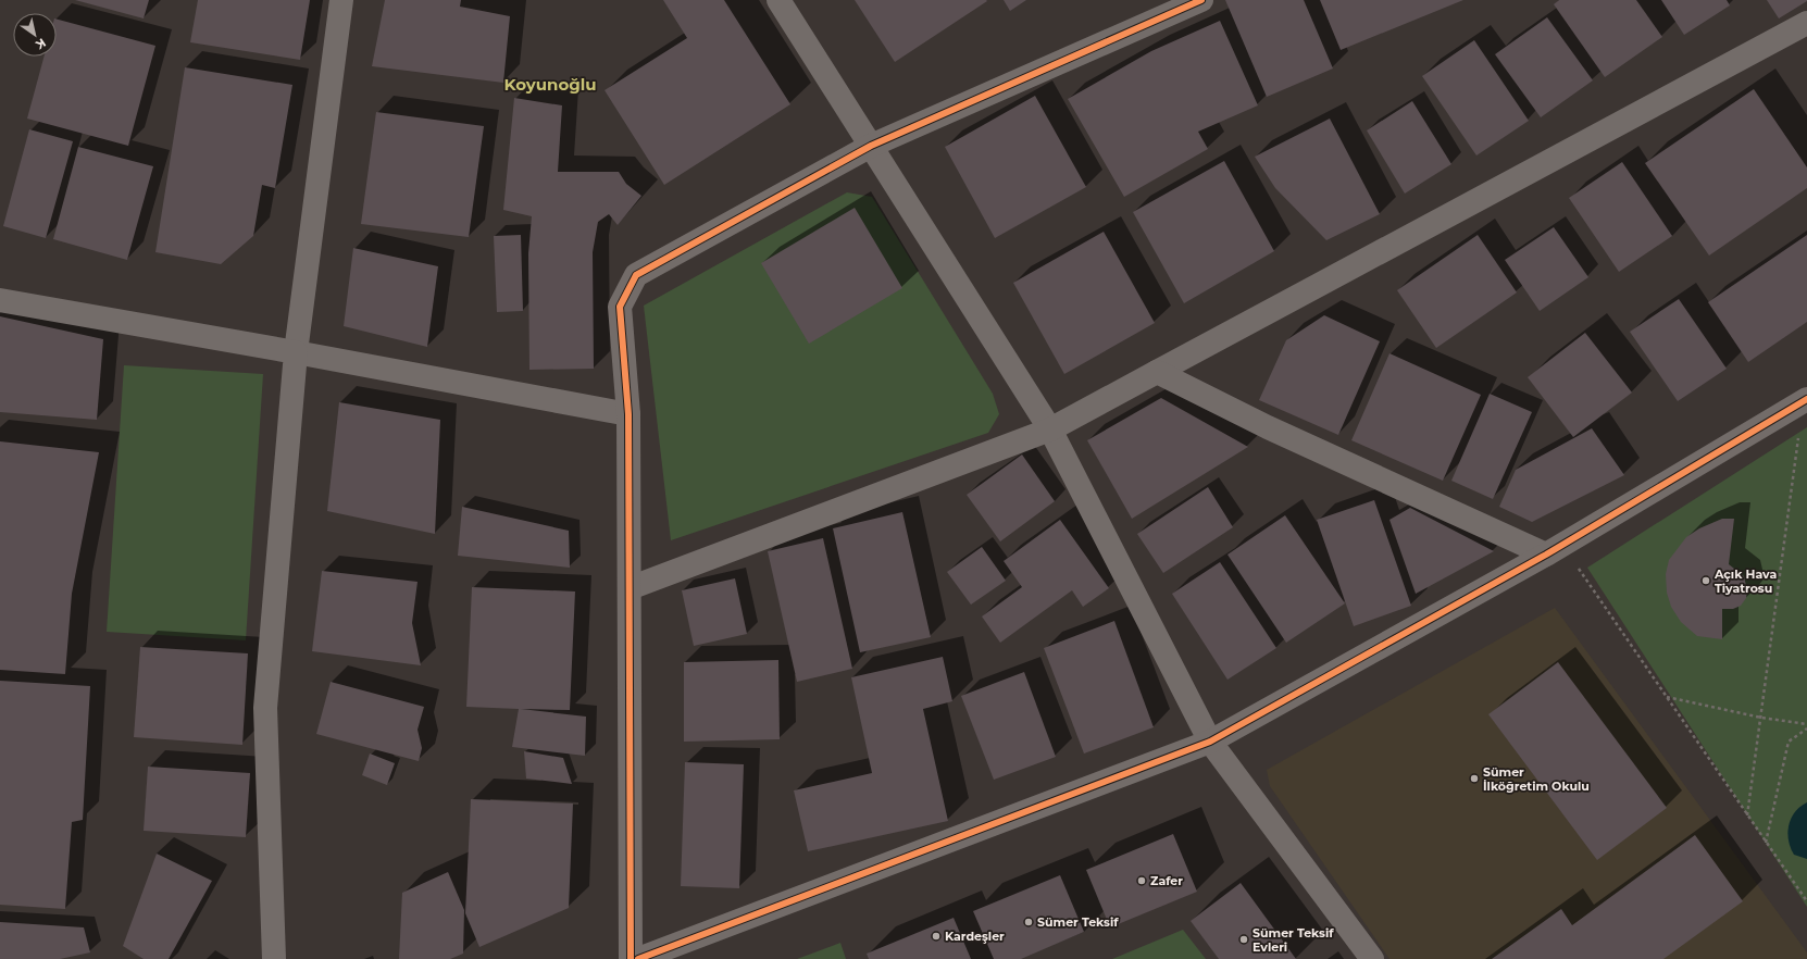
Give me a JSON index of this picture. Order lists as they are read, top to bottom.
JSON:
{
  "districts": ["Koyunoğlu"],
  "places": [
    "Açık Hava Tiyatrosu",
    "Sümer İlköğretim Okulu",
    "Zafer",
    "Sümer Teksif",
    "Kardeşler",
    "Sümer Teksif Evleri"
  ],
  "north": "bottom right"
}
